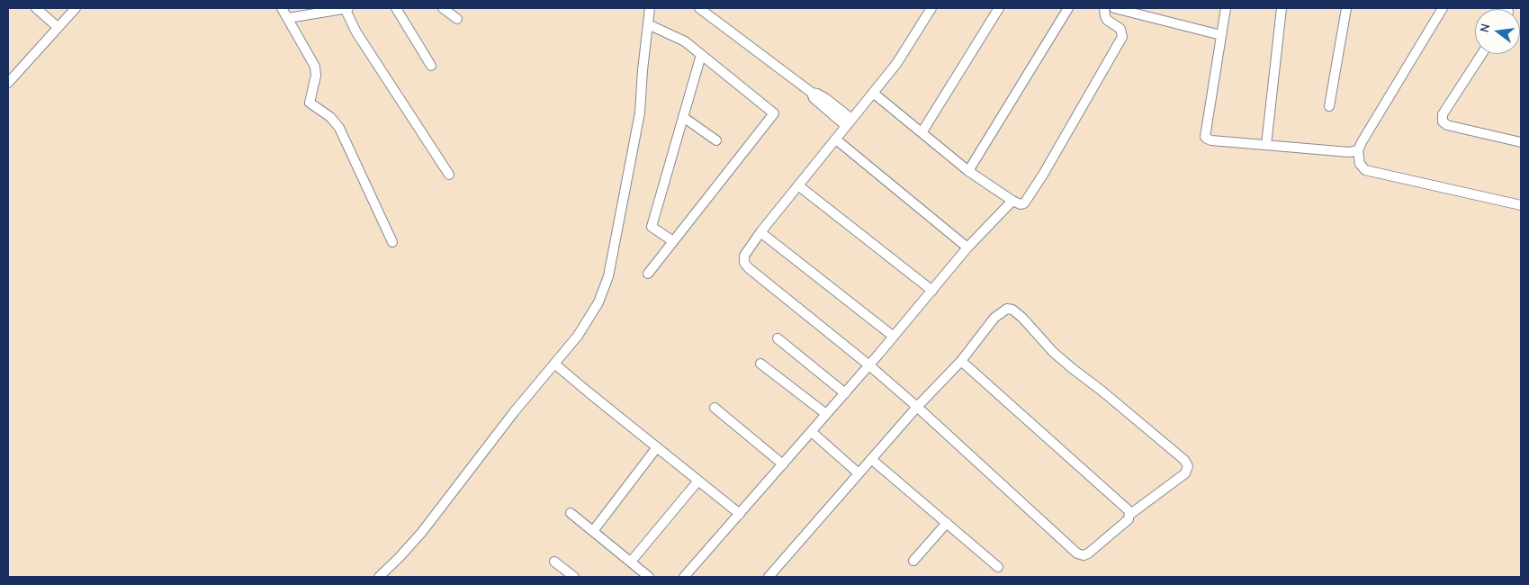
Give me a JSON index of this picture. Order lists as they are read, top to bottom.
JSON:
{
  "north": "left"
}
